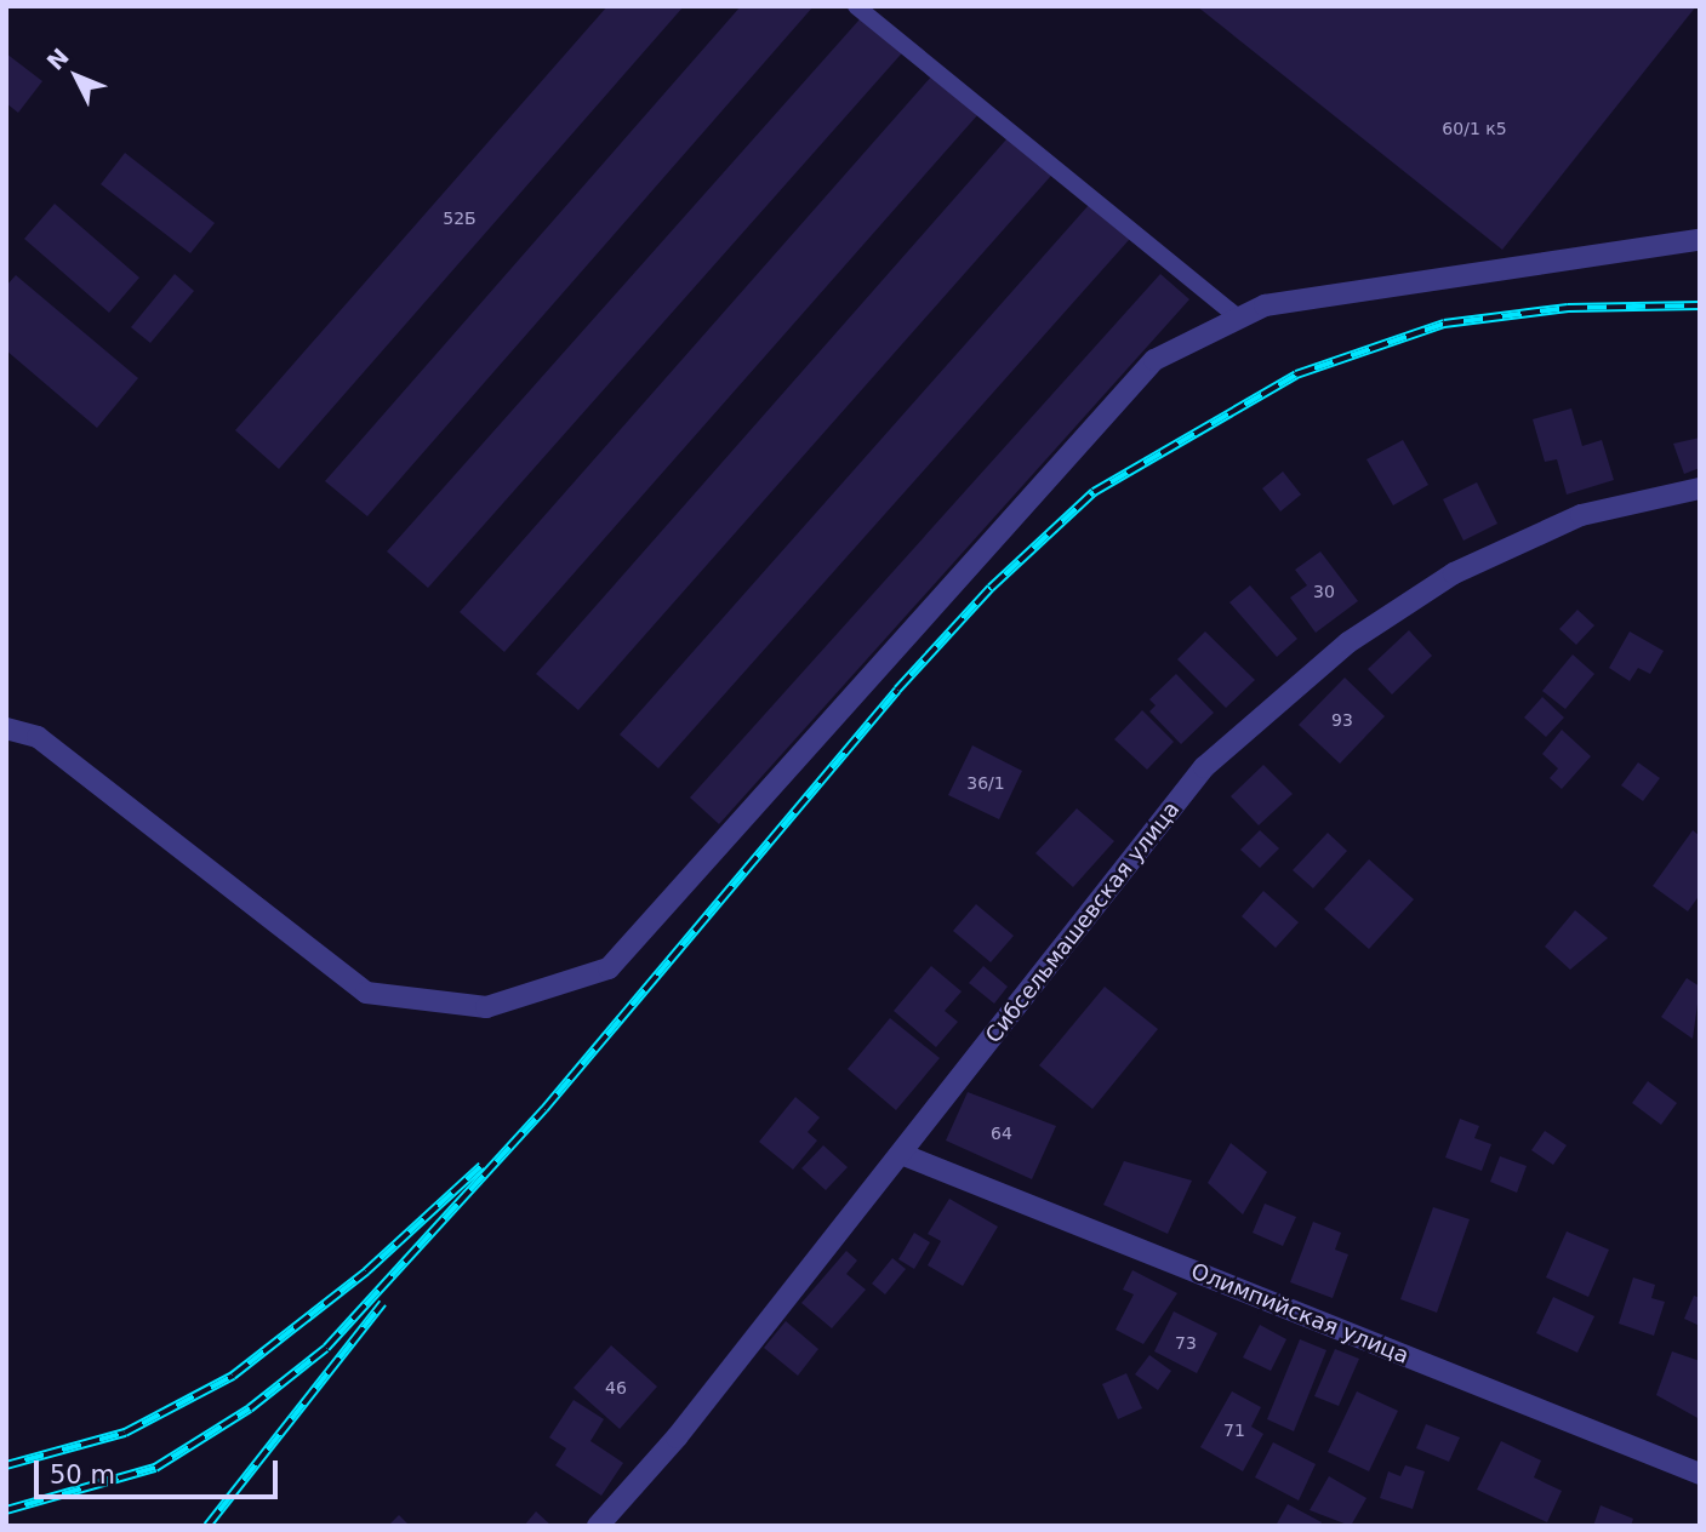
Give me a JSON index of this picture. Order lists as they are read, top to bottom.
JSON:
{
  "streets": {
    "street": ["Сибсельмашевская улица", "Олимпийская улица"]
  },
  "crossings": [
    ["Сибсельмашевская улица", "Олимпийская улица"]
  ],
  "house_numbers": [
    "60/1 к5",
    "52Б",
    "30",
    "93",
    "36/1",
    "64",
    "73",
    "46",
    "71"
  ],
  "scale_bar": "50 m",
  "north": "top left"
}
